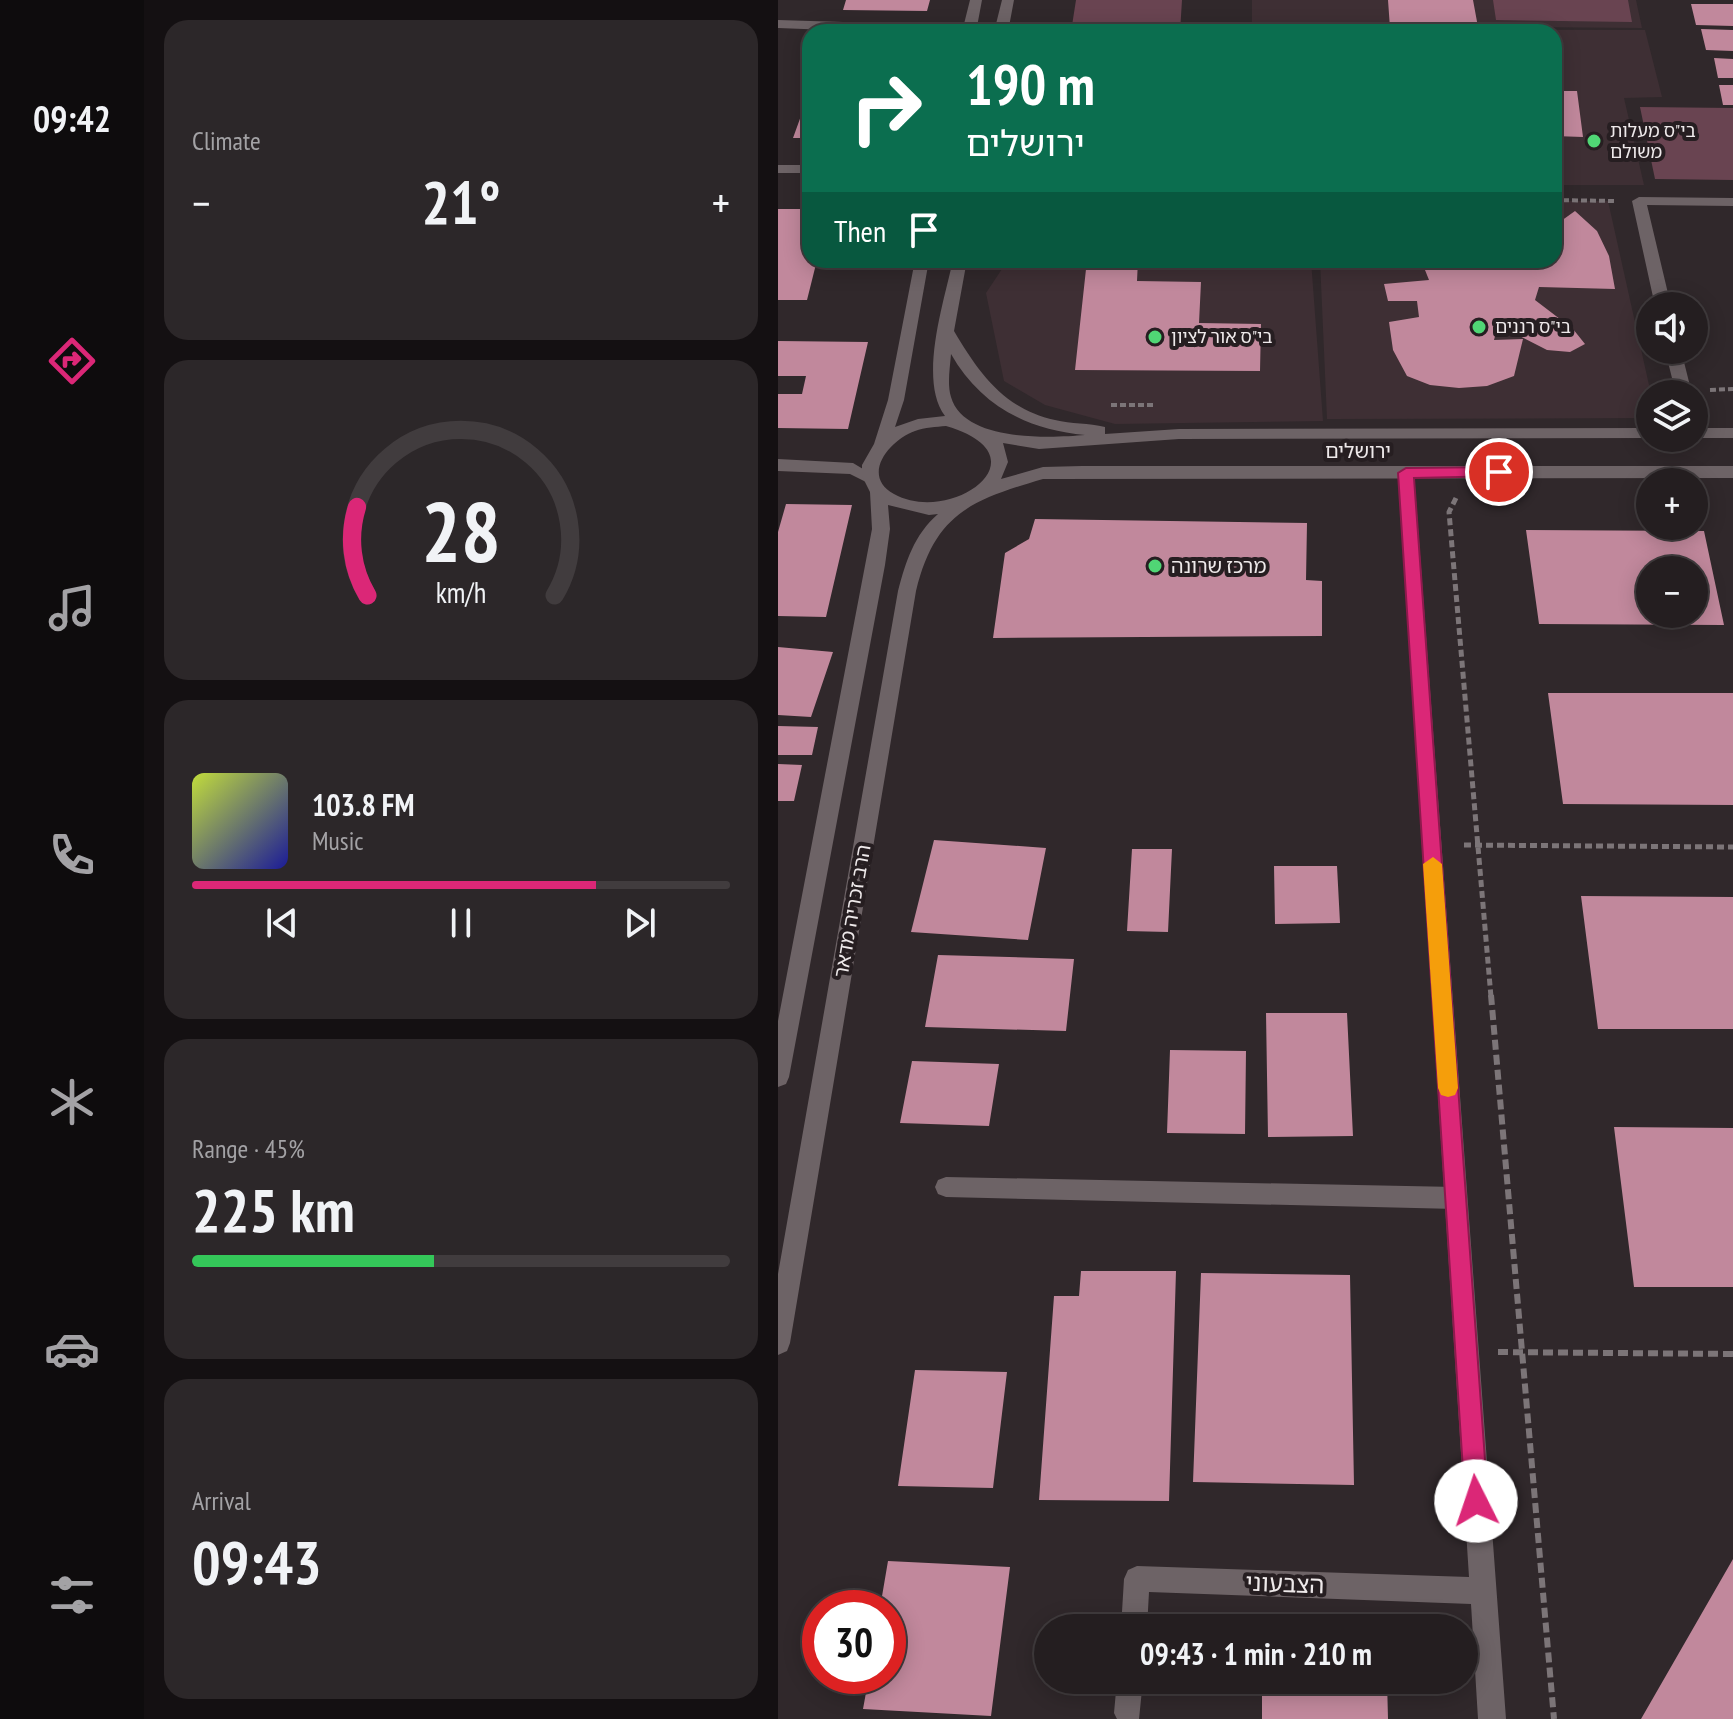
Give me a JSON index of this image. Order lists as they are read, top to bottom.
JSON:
{
  "streets": {
    "street": ["ירושלים", "הרב זכריה מדאר", "הצבעוני"]
  },
  "crossings": [
    ["ירושלים", "הרב זכריה מדאר"]
  ],
  "places": [
    "בי\"ס מעלות משולם",
    "בי\"ס רננים",
    "בי\"ס אור לציון",
    "מרכז שרונה"
  ],
  "page": {
    "tabs": "09:42",
    "tile": [
      "Climate",
      ["Range · 45%", "225 km"],
      ["Arrival", "09:43"]
    ],
    "turn": ["190 m", "ירושלים"],
    "heat": ["−", "21°", "+"],
    "then": "Then",
    "map_buttons": ["+", "−"],
    "song": ["103.8 FM", "Music"],
    "limit": "30",
    "trip": "09:43 · 1 min · 210 m",
    "gauge": ["28", "km/h"]
  }
}
